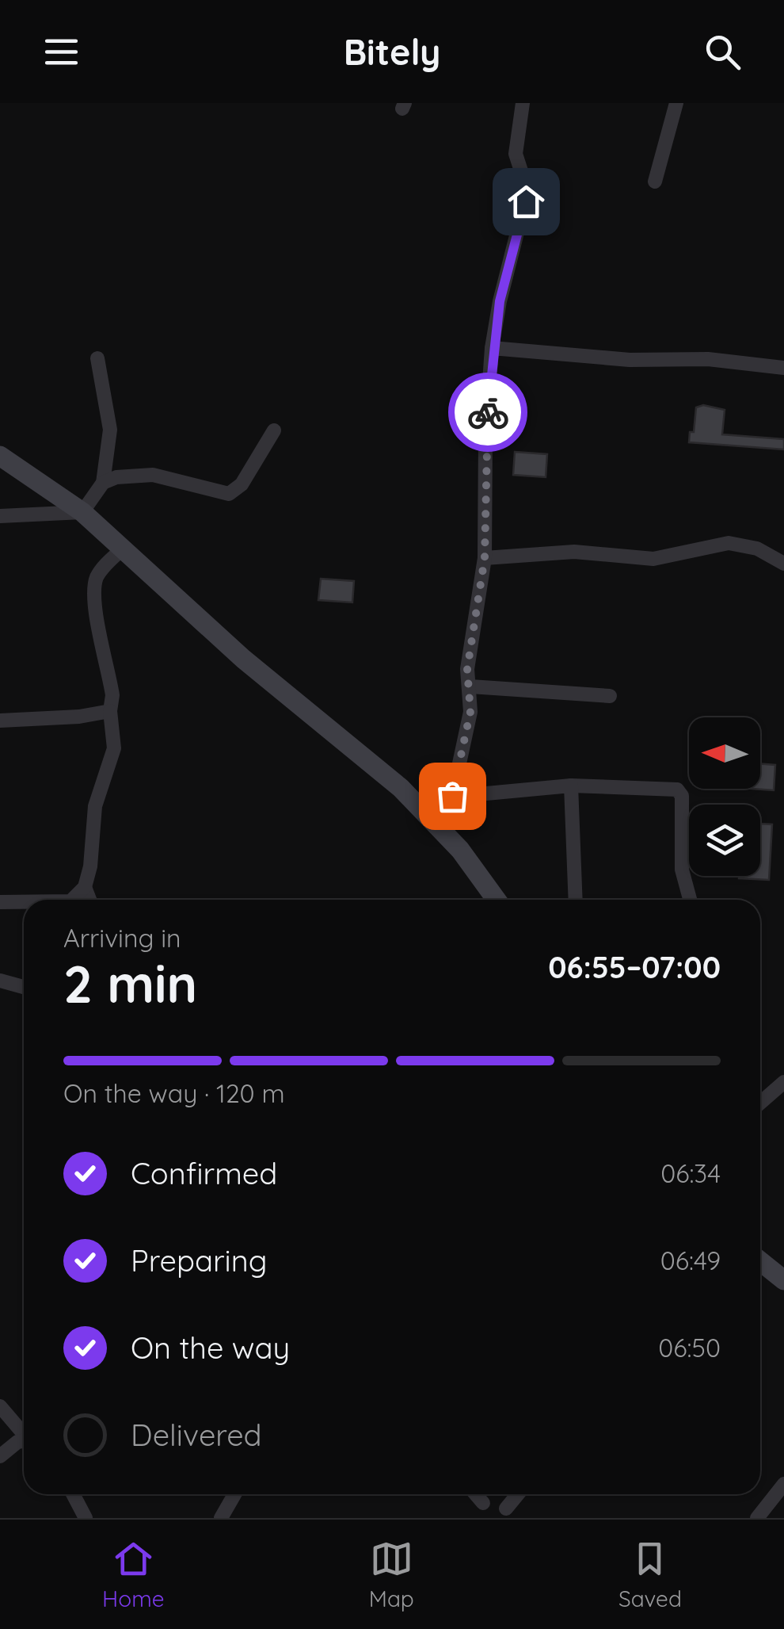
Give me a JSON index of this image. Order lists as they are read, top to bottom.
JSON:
{
  "north": "left",
  "page": {
    "header": "Bitely",
    "heading": ["2 min", "Arriving in", "06:55–07:00"],
    "bar": "On the way · 120 m",
    "list": [
      ["Confirmed", "06:34"],
      ["Preparing", "06:49"],
      ["On the way", "06:50"],
      "Delivered"
    ],
    "tabs": ["Home", "Map", "Saved"]
  }
}
